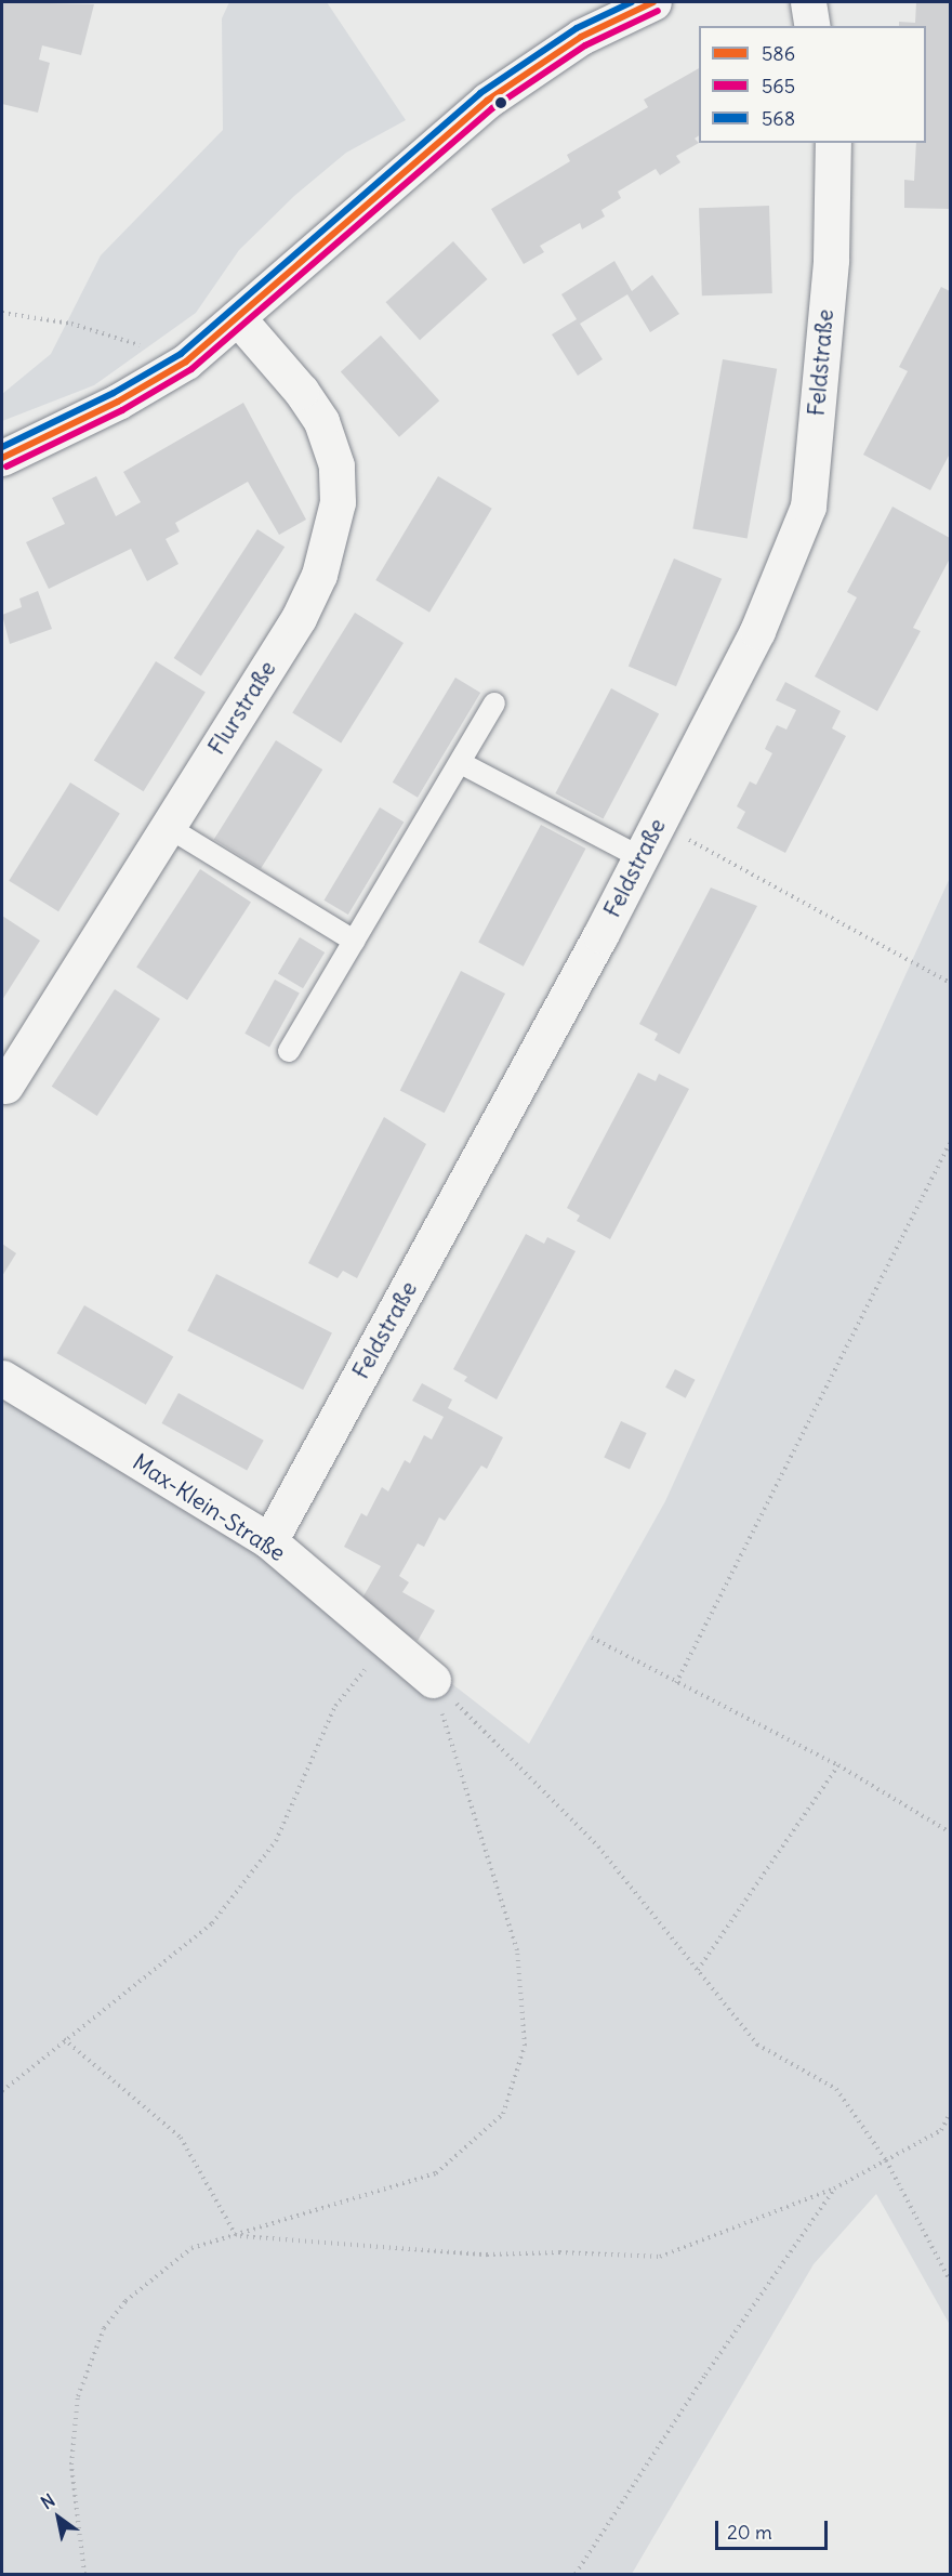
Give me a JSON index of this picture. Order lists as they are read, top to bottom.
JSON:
{
  "streets": {
    "street": ["Feldstraße", "Flurstraße", "Max-Klein-Straße"]
  },
  "crossings": [
    ["Feldstraße", "Max-Klein-Straße"]
  ],
  "lines": ["transit line 586", "transit line 568", "transit line 565"],
  "legend": ["586", "565", "568"],
  "scale_bar": "20 m",
  "north": "top left"
}
